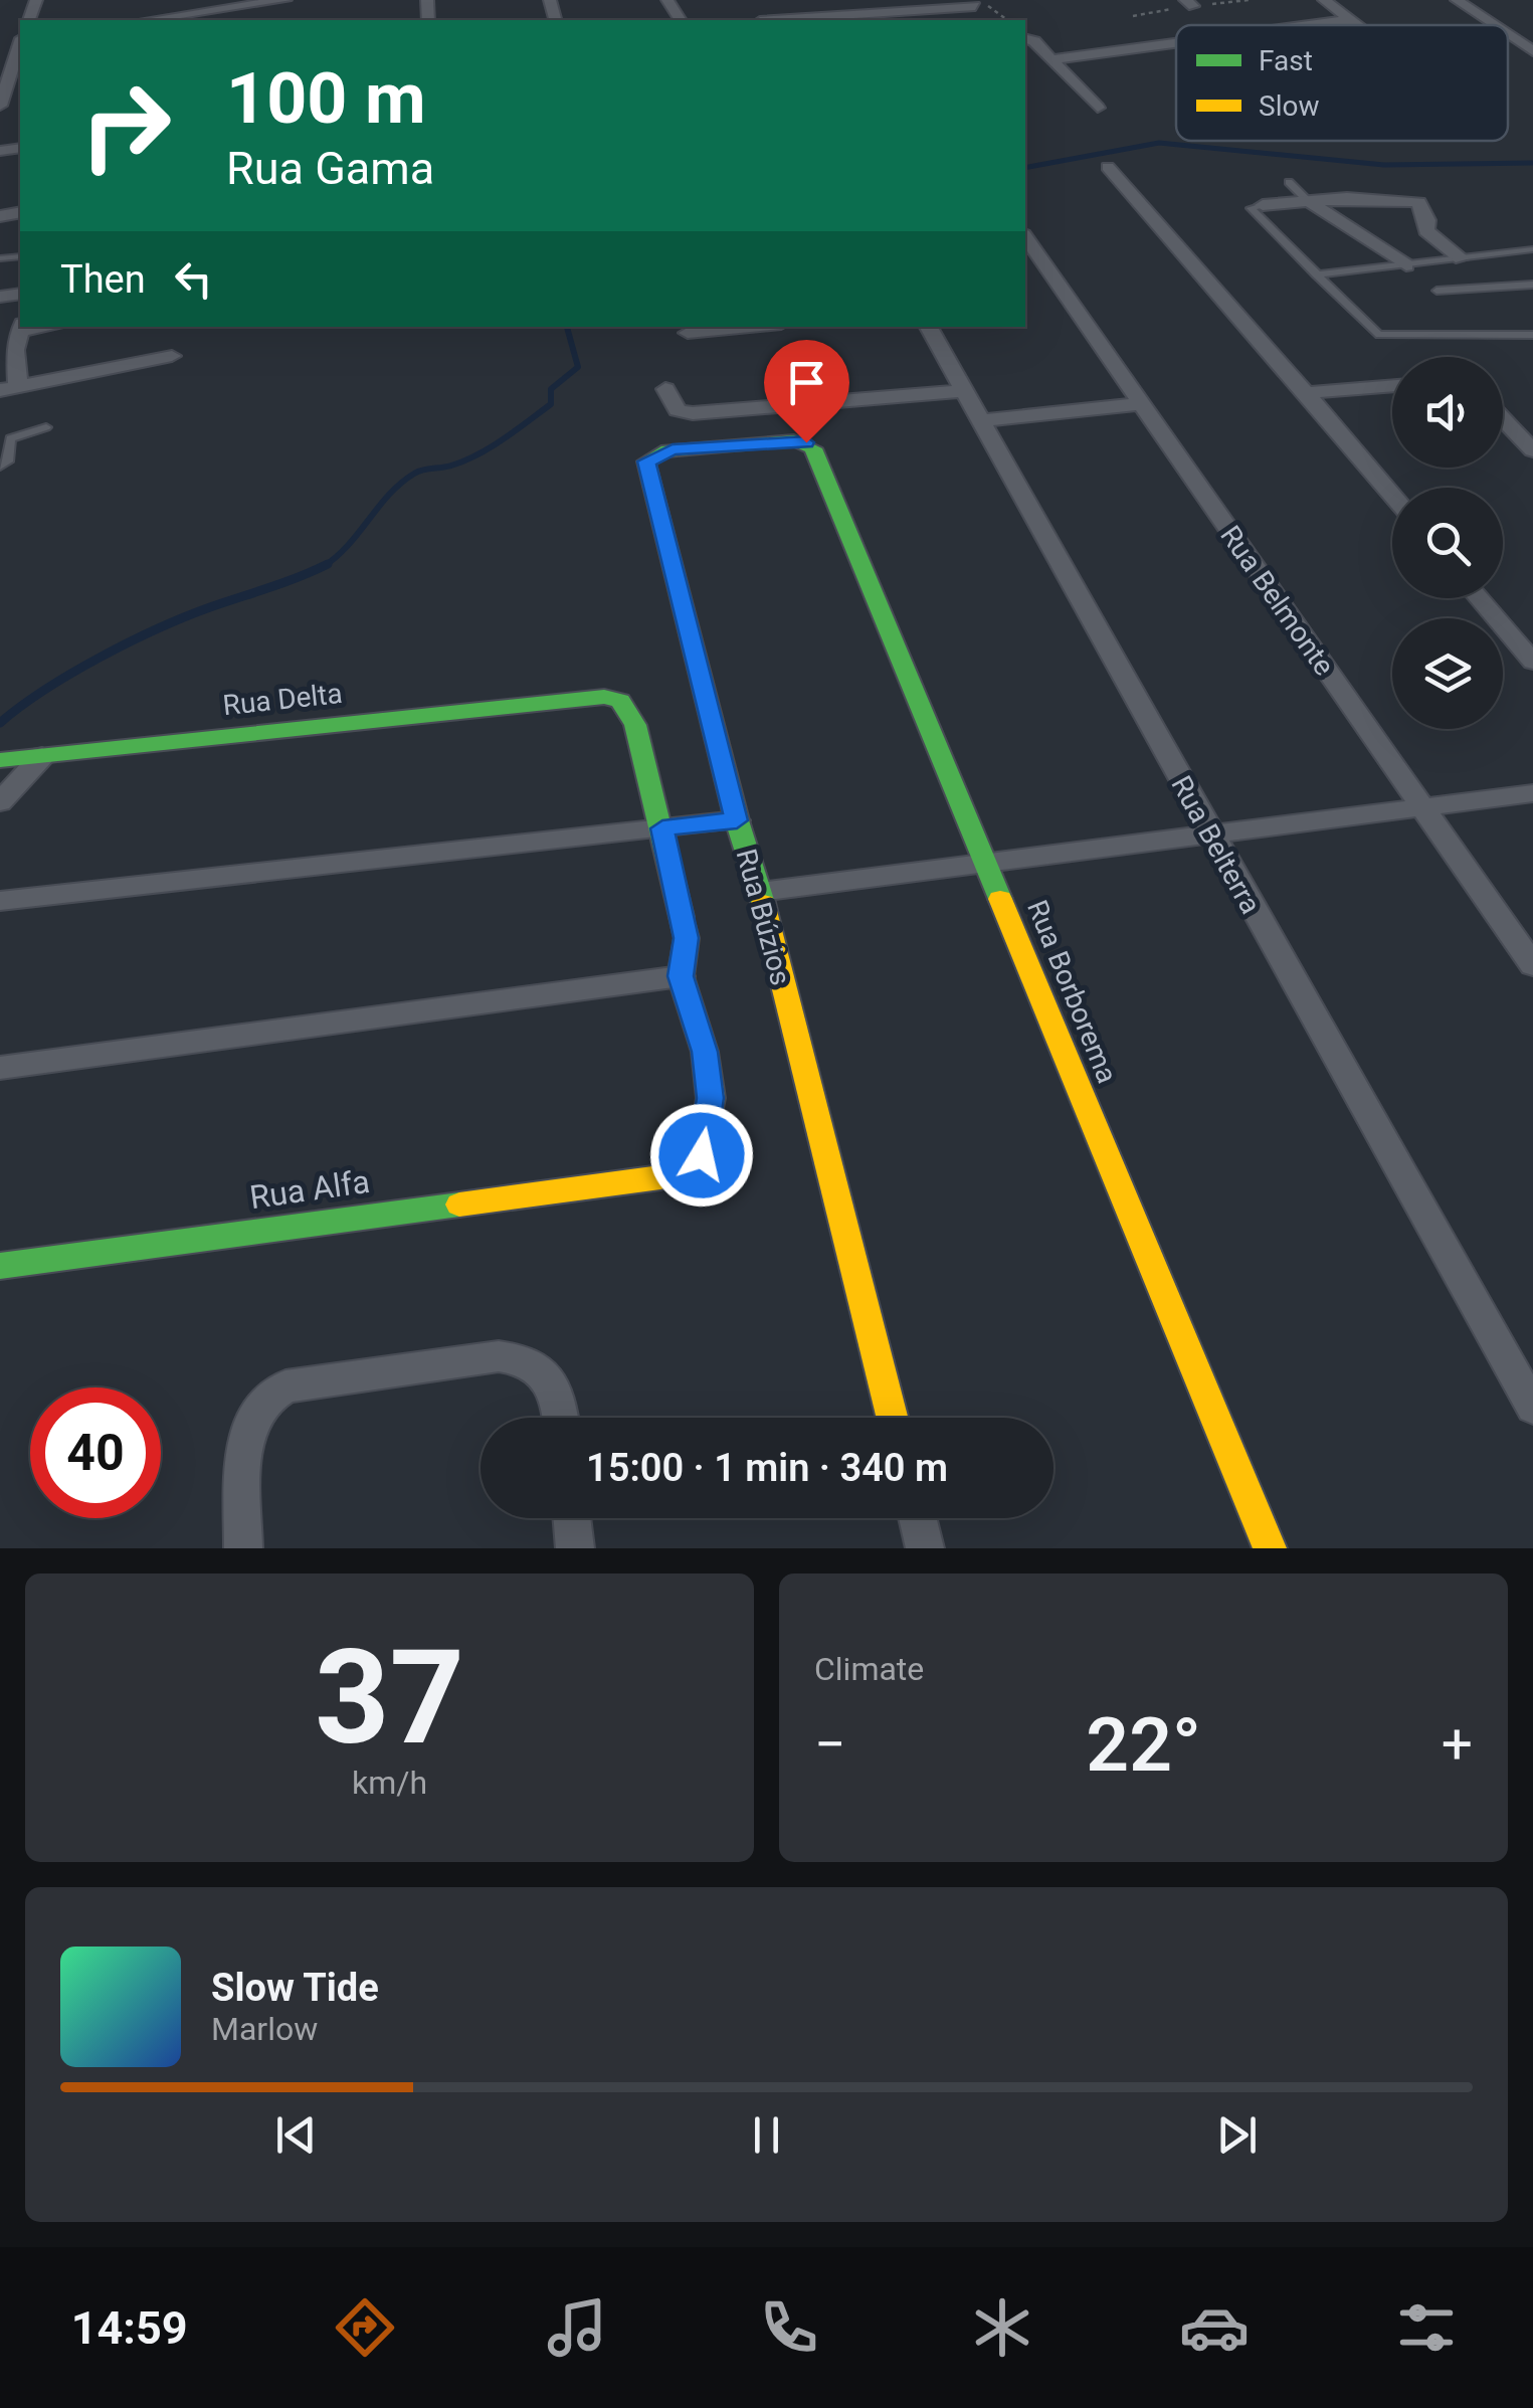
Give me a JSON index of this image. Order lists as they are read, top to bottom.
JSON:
{
  "streets": {
    "street": [
      "Rua Belmonte",
      "Rua Delta",
      "Rua Belterra",
      "Rua Búzios",
      "Rua Borborema",
      "Rua Alfa"
    ]
  },
  "crossings": [
    ["Rua Búzios", "Rua Borborema"]
  ],
  "legend": ["Fast", "Slow"],
  "page": {
    "turn": ["100 m", "Rua Gama"],
    "then": "Then",
    "limit": "40",
    "trip": "15:00 · 1 min · 340 m",
    "tile": [
      ["37", "km/h"],
      "Climate"
    ],
    "heat": ["−", "22°", "+"],
    "song": ["Slow Tide", "Marlow"],
    "tabs": "14:59"
  }
}
